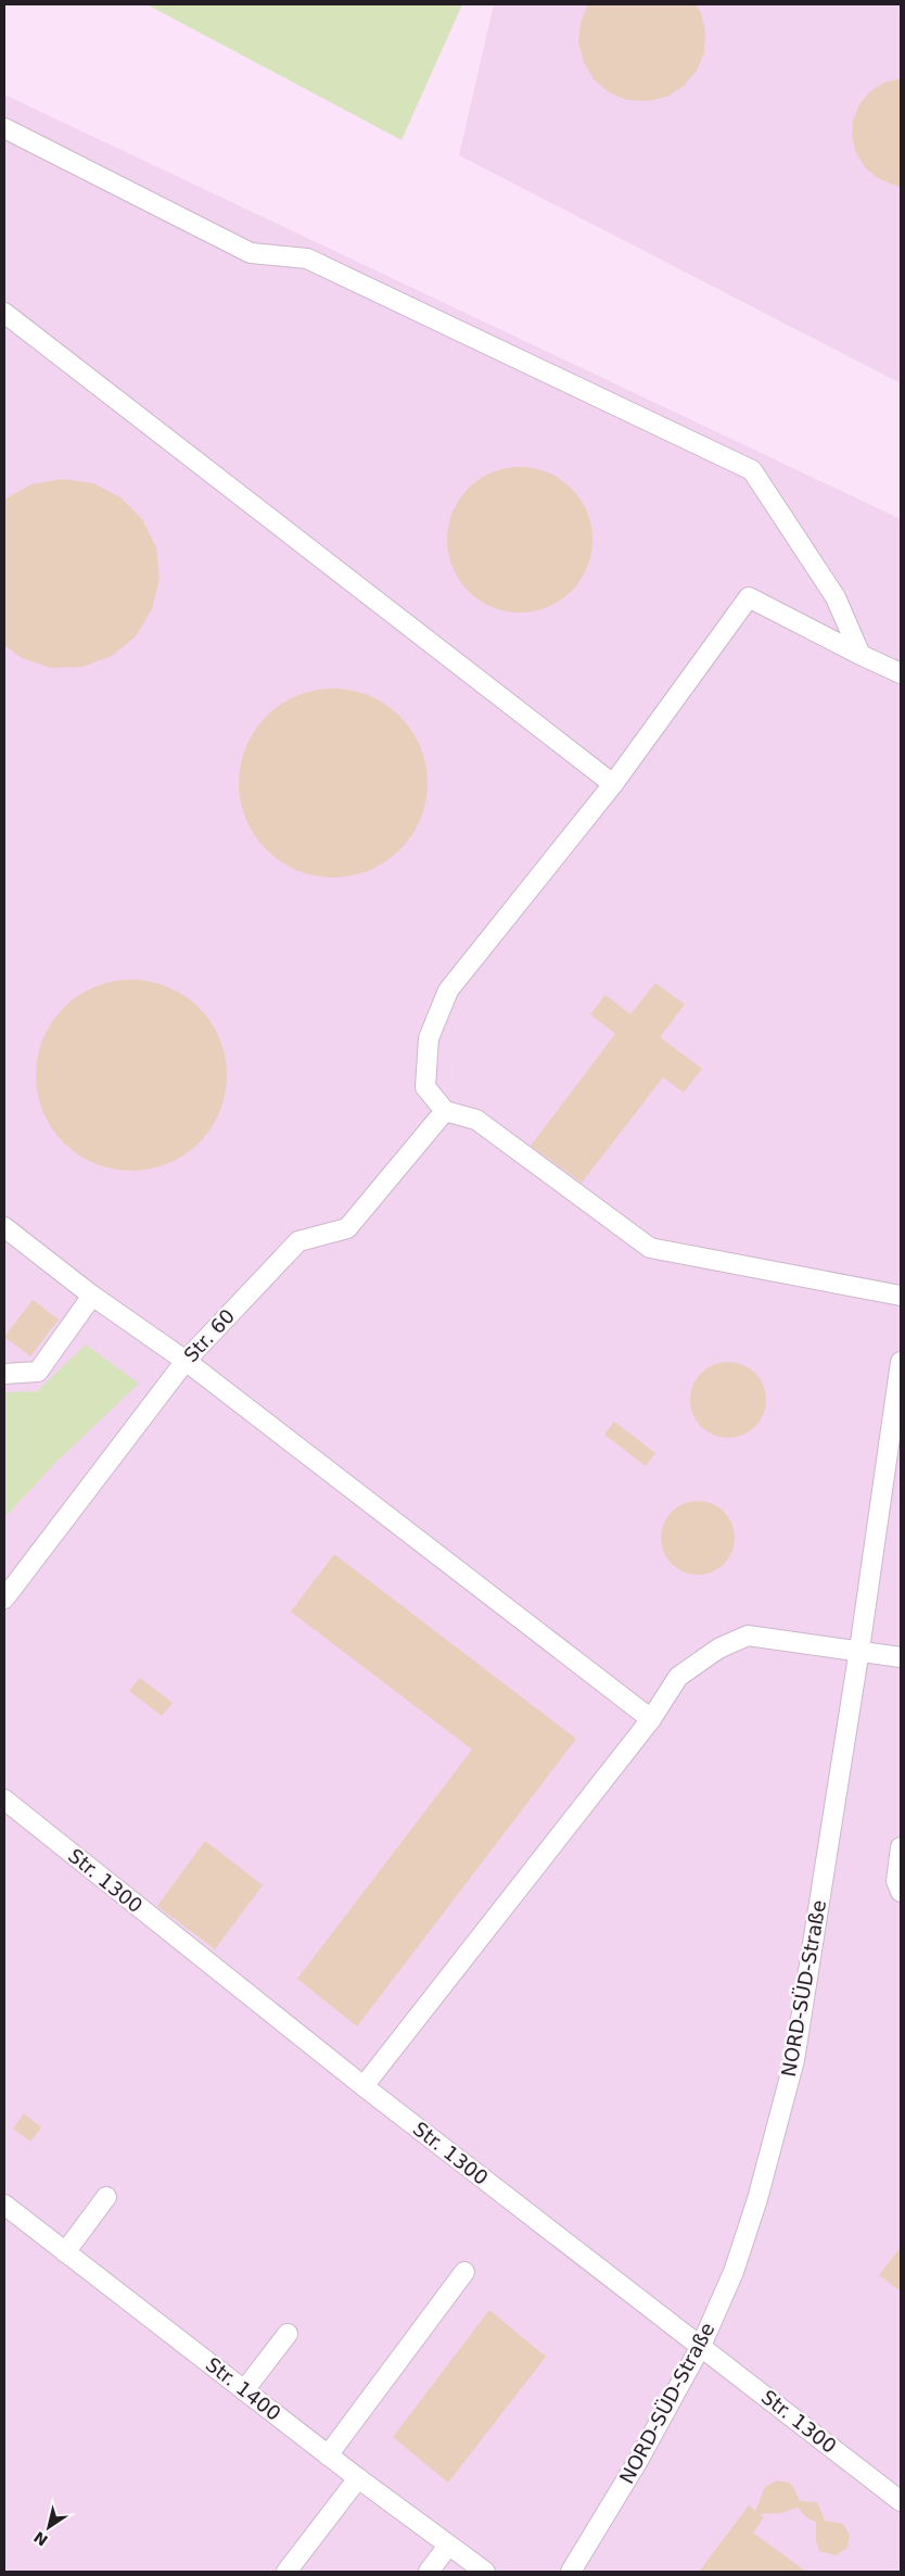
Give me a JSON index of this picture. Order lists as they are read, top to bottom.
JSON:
{
  "streets": {
    "lane": [
      "Str. 60",
      "Str. 1300",
      "NORD-SÜD-Straße",
      "Str. 1400"
    ]
  },
  "crossings": [
    ["Str. 1300", "NORD-SÜD-Straße"]
  ],
  "north": "bottom left"
}
